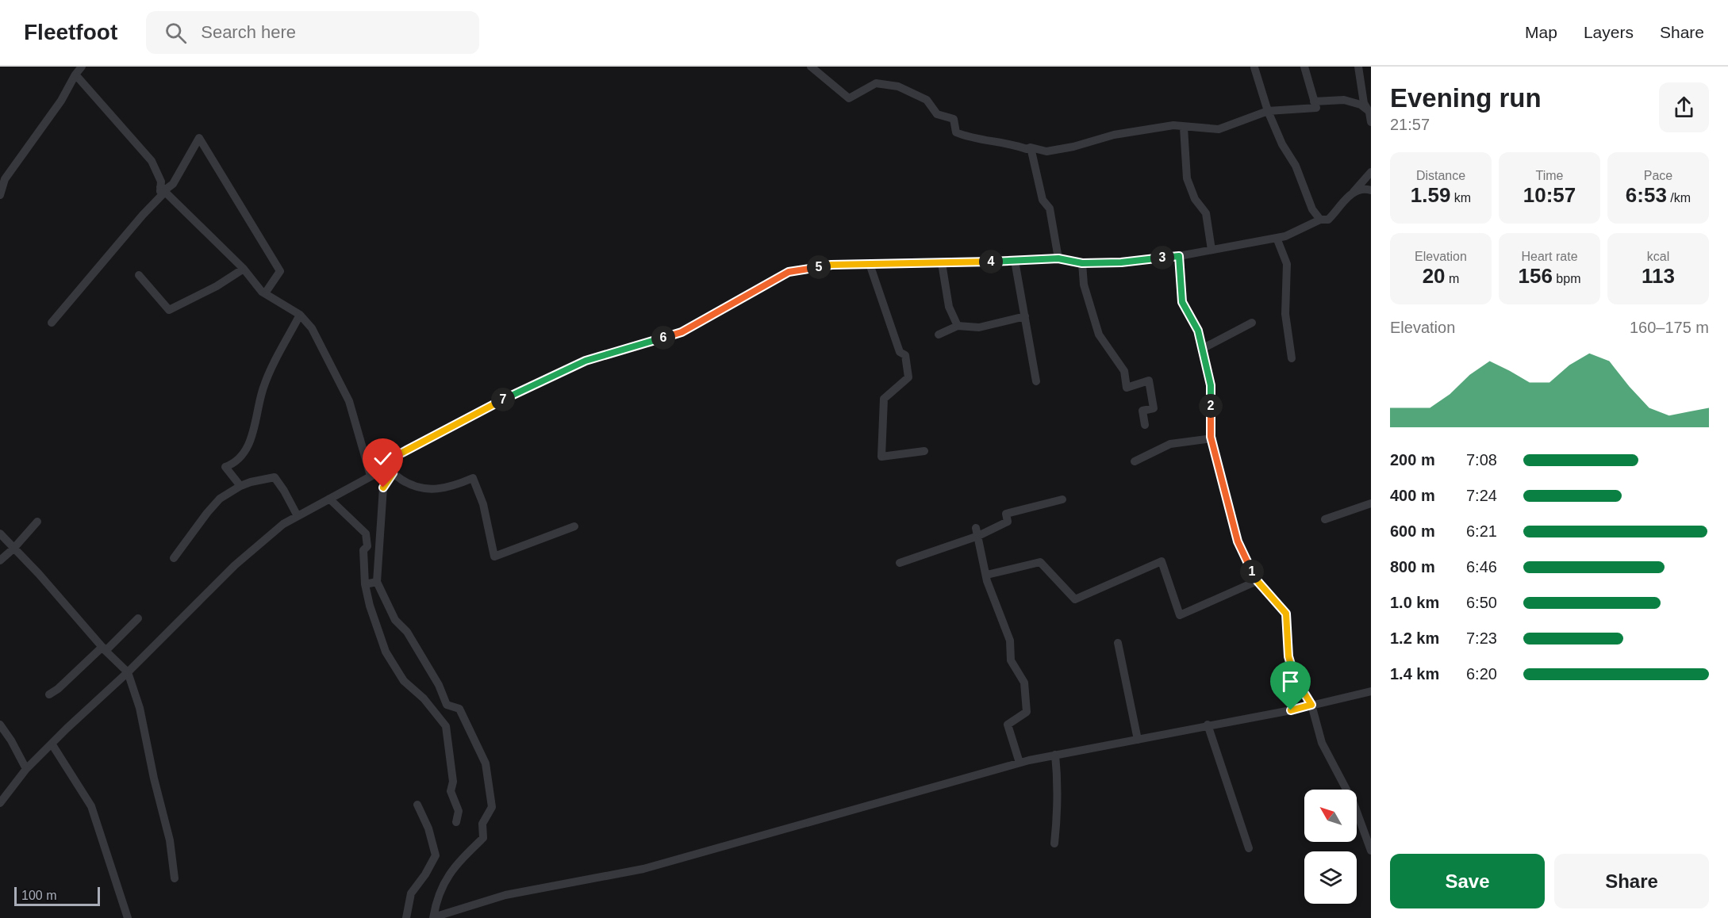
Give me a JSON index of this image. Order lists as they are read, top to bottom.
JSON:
{
  "scale_bar": "100 m",
  "north": "top left",
  "page": {
    "header": "Fleetfoot",
    "search": "Search here",
    "nav": ["Map", "Layers", "Share"],
    "heading": ["Evening run", "21:57"],
    "stats": [
      ["Distance", "1.59 km"],
      ["Time", "10:57"],
      ["Pace", "6:53 /km"],
      ["Elevation", "20 m"],
      ["Heart rate", "156 bpm"],
      ["kcal", "113"]
    ],
    "pins": [
      "3",
      "4",
      "5",
      "6",
      "7",
      "2",
      "1"
    ],
    "chart": ["Elevation", "160–175 m"],
    "list": [
      {
        "name": "200 m",
        "note": "7:08"
      },
      {
        "name": "400 m",
        "note": "7:24"
      },
      {
        "name": "600 m",
        "note": "6:21"
      },
      {
        "name": "800 m",
        "note": "6:46"
      },
      {
        "name": "1.0 km",
        "note": "6:50"
      },
      {
        "name": "1.2 km",
        "note": "7:23"
      },
      {
        "name": "1.4 km",
        "note": "6:20"
      }
    ],
    "buttons": ["Save", "Share"],
    "scale": "100 m"
  }
}
